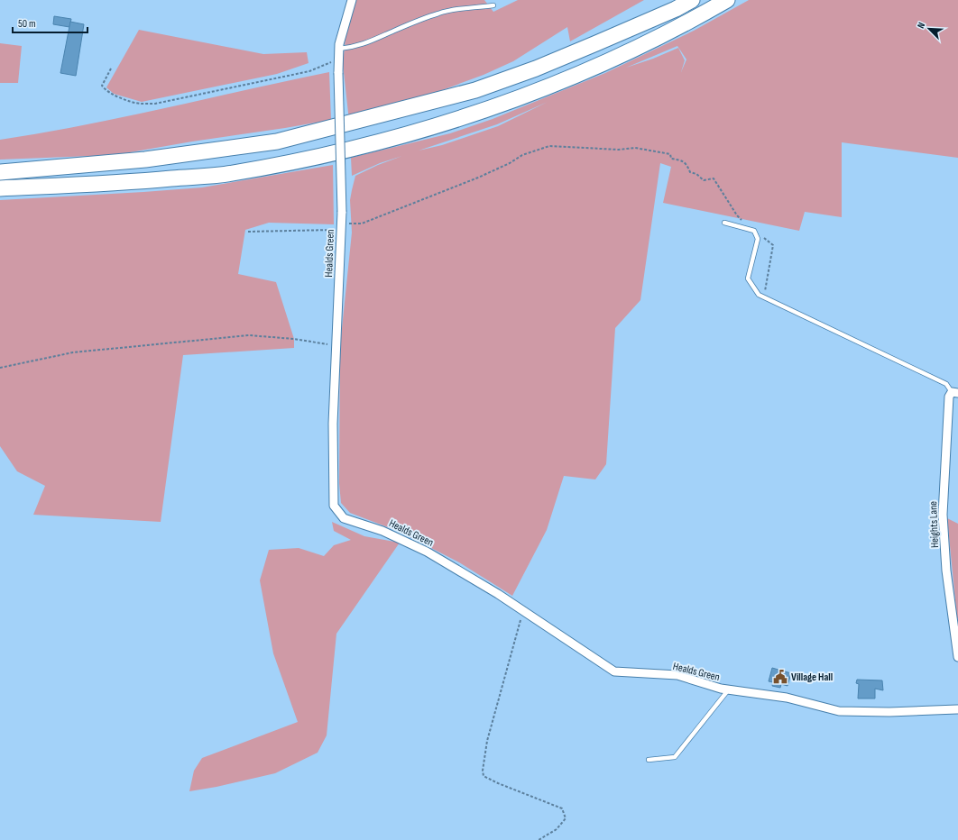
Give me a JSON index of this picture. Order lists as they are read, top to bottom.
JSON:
{
  "streets": {
    "street": ["Healds Green", "Heights Lane"]
  },
  "places": {
    "public building": ["Village Hall"]
  },
  "scale_bar": "50 m",
  "north": "top left"
}
